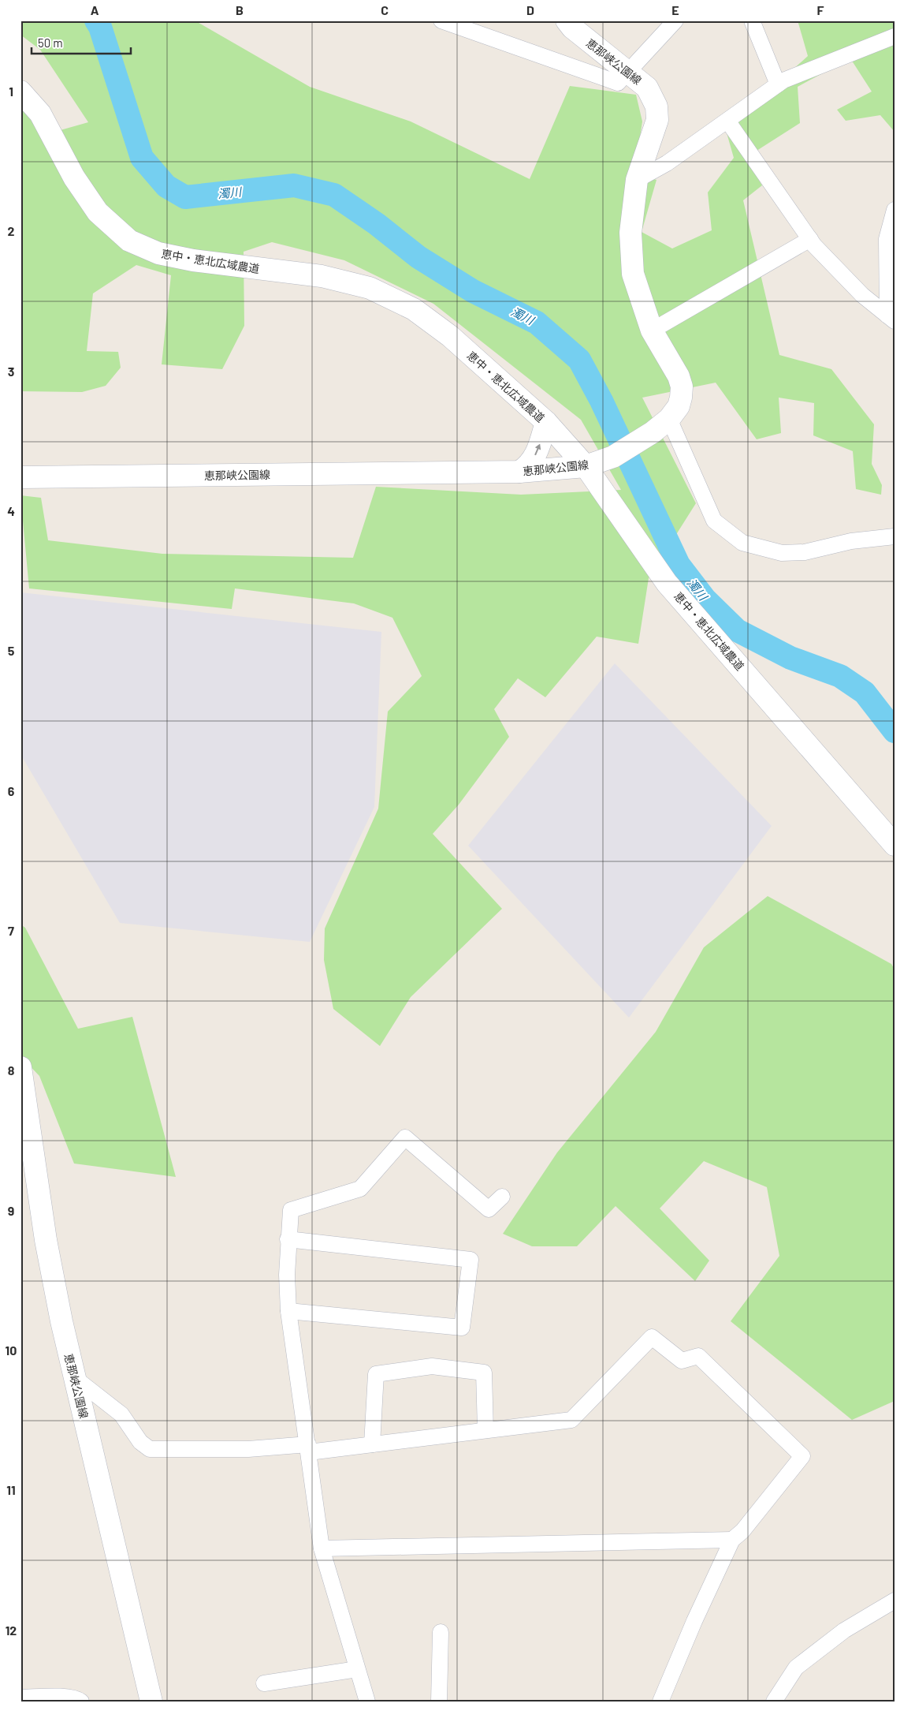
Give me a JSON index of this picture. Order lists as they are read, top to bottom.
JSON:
{
  "streets": {
    "main road": ["恵那峡公園線", "恵中・恵北広域農道"]
  },
  "crossings": [
    ["恵那峡公園線", "恵中・恵北広域農道"]
  ],
  "water": ["濁川"],
  "scale_bar": "50 m",
  "grid": {
    "columns": [
      "A",
      "B",
      "C",
      "D",
      "E",
      "F"
    ],
    "rows": [
      "1",
      "2",
      "3",
      "4",
      "5",
      "6",
      "7",
      "8",
      "9",
      "10",
      "11",
      "12"
    ]
  }
}
